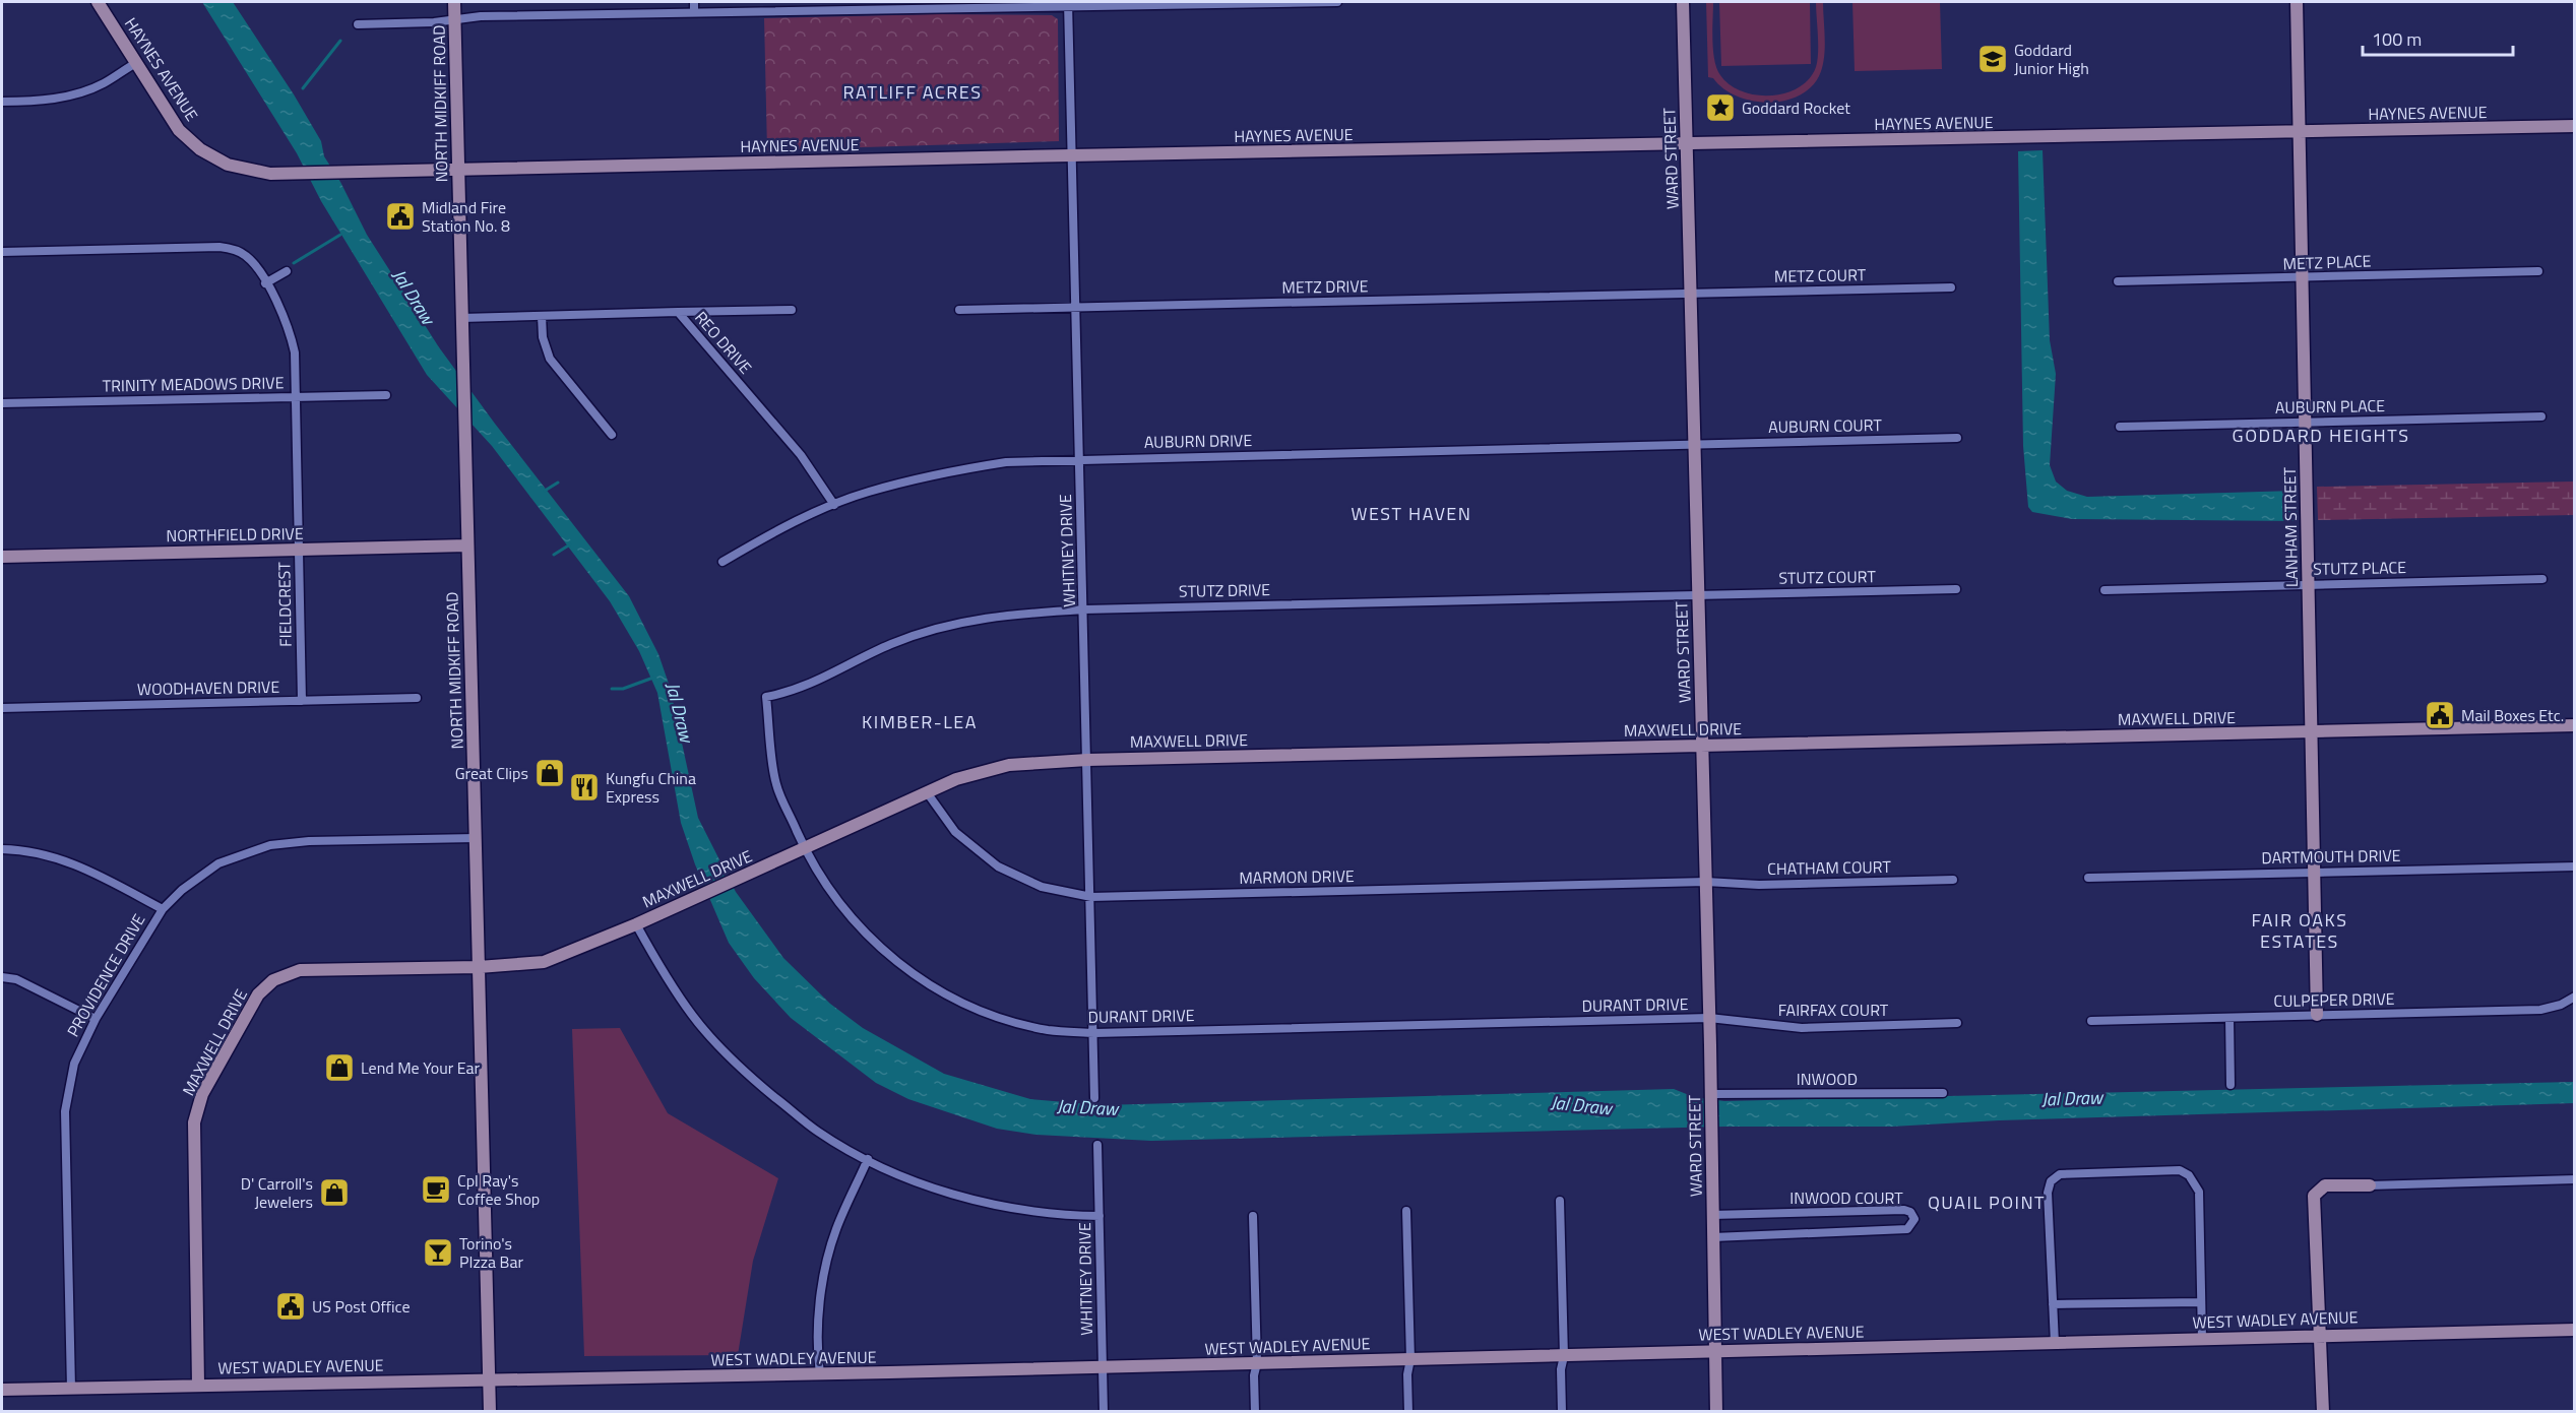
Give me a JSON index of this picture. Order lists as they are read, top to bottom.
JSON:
{
  "streets": {
    "street": [
      "HAYNES AVENUE",
      "NORTH MIDKIFF ROAD",
      "WARD STREET",
      "METZ PLACE",
      "METZ COURT",
      "METZ DRIVE",
      "REO DRIVE",
      "TRINITY MEADOWS DRIVE",
      "AUBURN PLACE",
      "AUBURN COURT",
      "AUBURN DRIVE",
      "LANHAM STREET",
      "NORTHFIELD DRIVE",
      "WHITNEY DRIVE",
      "STUTZ PLACE",
      "STUTZ COURT",
      "STUTZ DRIVE",
      "FIELDCREST",
      "WOODHAVEN DRIVE",
      "MAXWELL DRIVE",
      "DARTMOUTH DRIVE",
      "CHATHAM COURT",
      "MARMON DRIVE",
      "PROVIDENCE DRIVE",
      "CULPEPER DRIVE",
      "DURANT DRIVE",
      "FAIRFAX COURT",
      "INWOOD",
      "INWOOD COURT",
      "WEST WADLEY AVENUE"
    ]
  },
  "crossings": [
    ["HAYNES AVENUE", "NORTH MIDKIFF ROAD"],
    ["HAYNES AVENUE", "WARD STREET"],
    ["HAYNES AVENUE", "LANHAM STREET"],
    ["HAYNES AVENUE", "WHITNEY DRIVE"],
    ["NORTH MIDKIFF ROAD", "REO DRIVE"],
    ["NORTH MIDKIFF ROAD", "NORTHFIELD DRIVE"],
    ["NORTH MIDKIFF ROAD", "MAXWELL DRIVE"],
    ["NORTH MIDKIFF ROAD", "PROVIDENCE DRIVE"],
    ["NORTH MIDKIFF ROAD", "WEST WADLEY AVENUE"],
    ["WARD STREET", "METZ COURT"],
    ["WARD STREET", "METZ DRIVE"],
    ["WARD STREET", "AUBURN COURT"],
    ["WARD STREET", "AUBURN DRIVE"],
    ["WARD STREET", "STUTZ COURT"],
    ["WARD STREET", "STUTZ DRIVE"],
    ["WARD STREET", "MAXWELL DRIVE"],
    ["WARD STREET", "CHATHAM COURT"],
    ["WARD STREET", "MARMON DRIVE"],
    ["WARD STREET", "DURANT DRIVE"],
    ["WARD STREET", "FAIRFAX COURT"],
    ["WARD STREET", "INWOOD"],
    ["WARD STREET", "INWOOD COURT"],
    ["WARD STREET", "WEST WADLEY AVENUE"],
    ["METZ PLACE", "LANHAM STREET"],
    ["METZ COURT", "METZ DRIVE"],
    ["METZ DRIVE", "WHITNEY DRIVE"],
    ["REO DRIVE", "AUBURN DRIVE"],
    ["TRINITY MEADOWS DRIVE", "FIELDCREST"],
    ["AUBURN PLACE", "LANHAM STREET"],
    ["AUBURN COURT", "AUBURN DRIVE"],
    ["AUBURN DRIVE", "WHITNEY DRIVE"],
    ["LANHAM STREET", "STUTZ PLACE"],
    ["LANHAM STREET", "MAXWELL DRIVE"],
    ["LANHAM STREET", "DARTMOUTH DRIVE"],
    ["LANHAM STREET", "CULPEPER DRIVE"],
    ["NORTHFIELD DRIVE", "FIELDCREST"],
    ["WHITNEY DRIVE", "STUTZ DRIVE"],
    ["WHITNEY DRIVE", "MAXWELL DRIVE"],
    ["WHITNEY DRIVE", "MARMON DRIVE"],
    ["WHITNEY DRIVE", "DURANT DRIVE"],
    ["WHITNEY DRIVE", "WEST WADLEY AVENUE"],
    ["STUTZ COURT", "STUTZ DRIVE"],
    ["STUTZ DRIVE", "DURANT DRIVE"],
    ["FIELDCREST", "WOODHAVEN DRIVE"],
    ["MAXWELL DRIVE", "MARMON DRIVE"],
    ["MAXWELL DRIVE", "DURANT DRIVE"],
    ["MAXWELL DRIVE", "WEST WADLEY AVENUE"],
    ["CHATHAM COURT", "MARMON DRIVE"],
    ["PROVIDENCE DRIVE", "WEST WADLEY AVENUE"],
    ["DURANT DRIVE", "FAIRFAX COURT"]
  ],
  "districts": [
    "RATLIFF ACRES",
    "GODDARD HEIGHTS",
    "WEST HAVEN",
    "KIMBER-LEA",
    "FAIR OAKS ESTATES",
    "QUAIL POINT"
  ],
  "water": ["Jal Draw"],
  "places": {
    "school or university": ["Goddard Junior High"],
    "place": ["Goddard Rocket"],
    "public building": ["Midland Fire Station No. 8", "Mail Boxes Etc.", "US Post Office"],
    "shop": ["Great Clips", "Lend Me Your Ear", "D' Carroll's Jewelers"],
    "restaurant": ["Kungfu China Express"],
    "cafe": ["Cpl Ray's Coffee Shop"],
    "bar": ["Torino's PIzza Bar"]
  },
  "scale_bar": "100 m"
}
